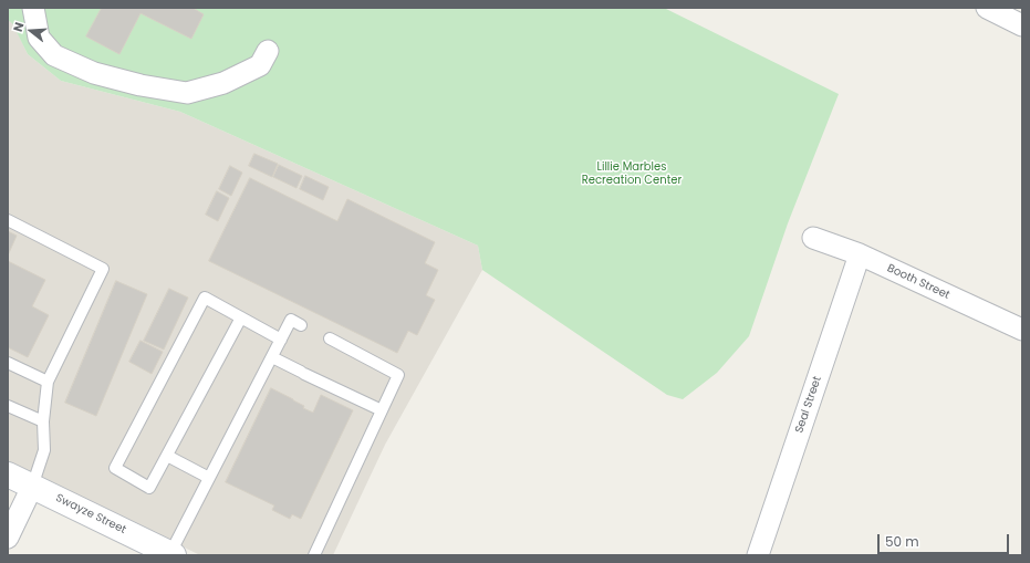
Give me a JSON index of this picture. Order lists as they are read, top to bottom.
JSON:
{
  "streets": {
    "street": ["Booth Street", "Seal Street", "Swayze Street"]
  },
  "crossings": [
    ["Booth Street", "Seal Street"]
  ],
  "parks": ["Lillie Marbles Recreation Center"],
  "scale_bar": "50 m",
  "north": "left"
}
